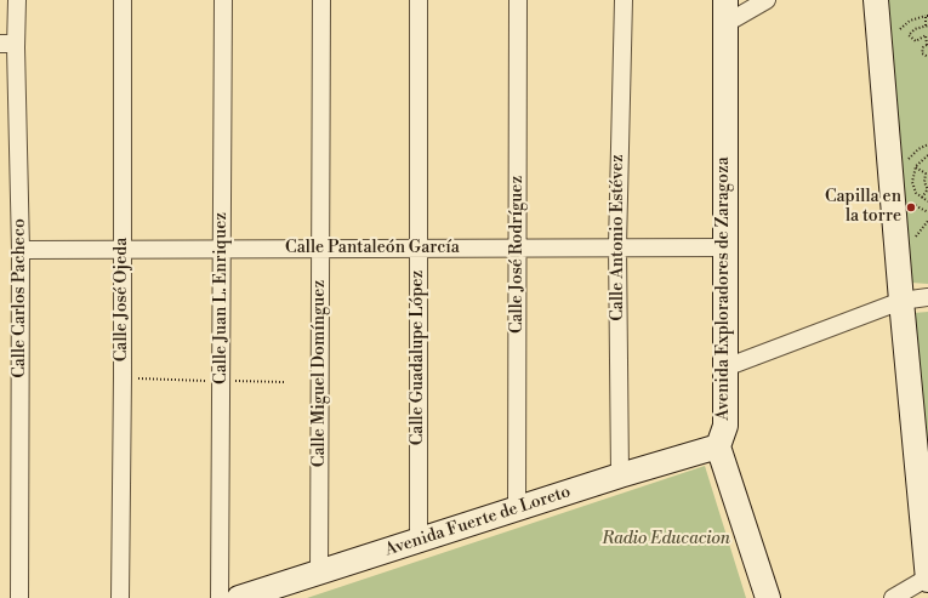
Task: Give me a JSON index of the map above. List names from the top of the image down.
{
  "streets": {
    "street": [
      "Calle Antonio Estévez",
      "Calle Pantaleón García",
      "Calle José Rodríguez",
      "Avenida Exploradores de Zaragoza",
      "Calle Carlos Pacheco",
      "Calle Juan L. Enriquez",
      "Calle José Ojeda",
      "Calle Guadalupe López",
      "Calle Miguel Domínguez",
      "Avenida Fuerte de Loreto"
    ]
  },
  "crossings": [
    ["Calle Antonio Estévez", "Calle Pantaleón García"],
    ["Calle Antonio Estévez", "Avenida Fuerte de Loreto"],
    ["Calle Pantaleón García", "Calle José Rodríguez"],
    ["Calle Pantaleón García", "Avenida Exploradores de Zaragoza"],
    ["Calle Pantaleón García", "Calle Carlos Pacheco"],
    ["Calle Pantaleón García", "Calle Juan L. Enriquez"],
    ["Calle Pantaleón García", "Calle José Ojeda"],
    ["Calle Pantaleón García", "Calle Guadalupe López"],
    ["Calle Pantaleón García", "Calle Miguel Domínguez"],
    ["Calle José Rodríguez", "Avenida Fuerte de Loreto"],
    ["Avenida Exploradores de Zaragoza", "Avenida Fuerte de Loreto"],
    ["Calle Guadalupe López", "Avenida Fuerte de Loreto"],
    ["Calle Miguel Domínguez", "Avenida Fuerte de Loreto"]
  ],
  "parks": ["Radio Educacion"],
  "places": ["Capilla en la torre"]
}
